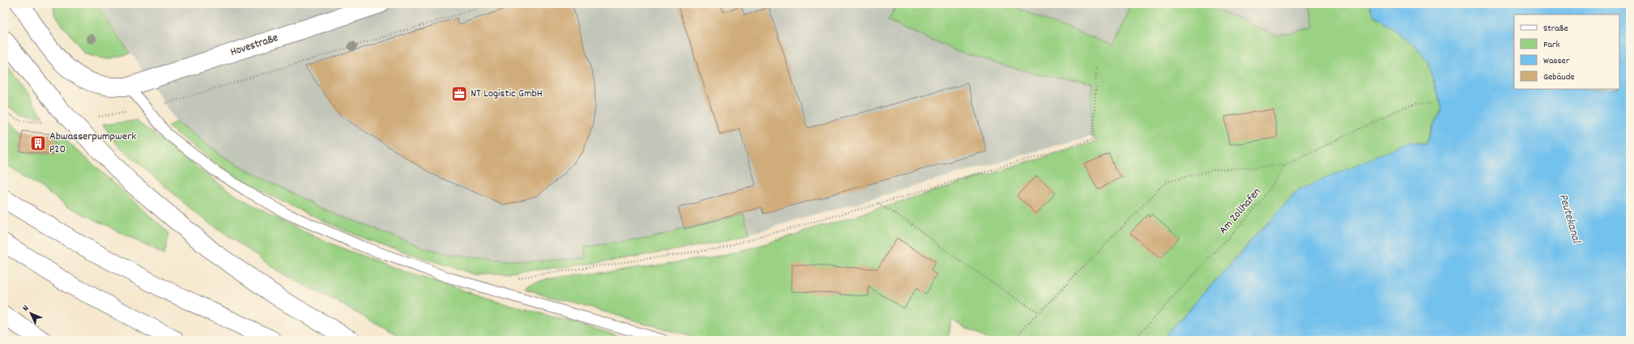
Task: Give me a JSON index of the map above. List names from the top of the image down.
{
  "streets": {
    "main road": ["Hovestraße"],
    "path": ["Am Zollhafen"]
  },
  "water": ["Peutekanal"],
  "places": {
    "office": ["NT Logistic GmbH"],
    "building": ["Abwasserpumpwerk P20"]
  },
  "legend": [
    "Straße",
    "Park",
    "Wasser",
    "Gebäude"
  ],
  "north": "top left"
}
